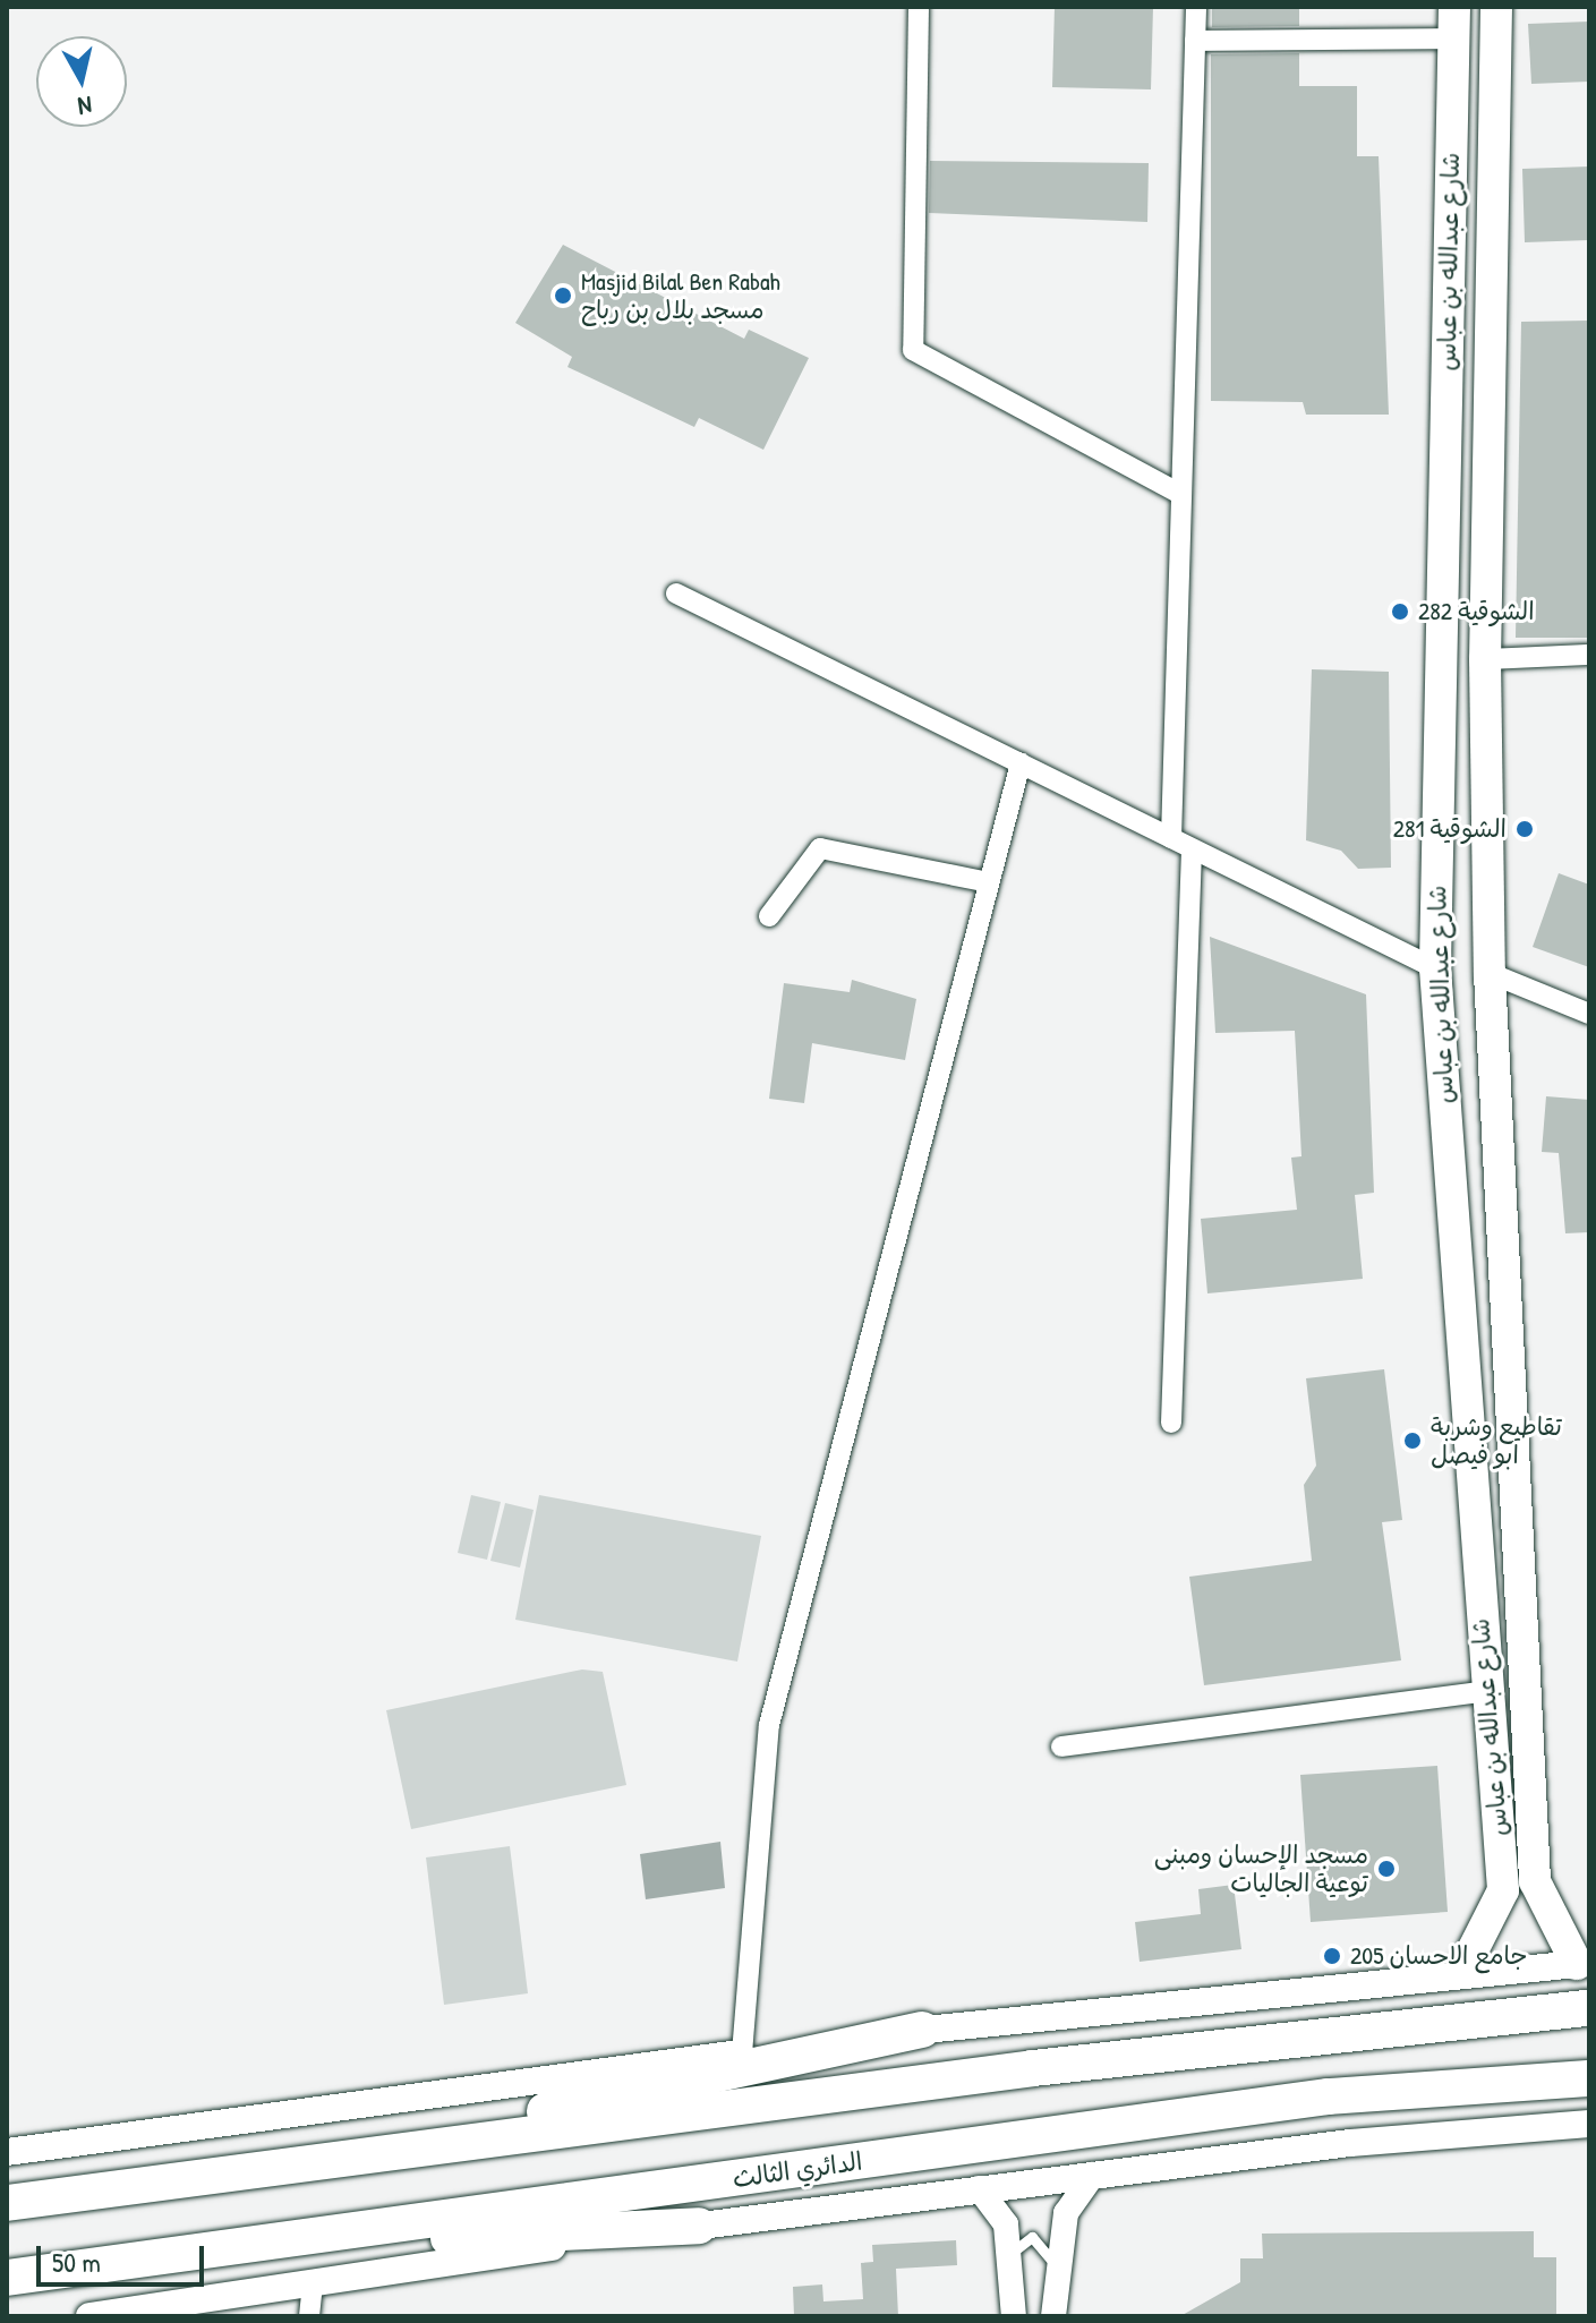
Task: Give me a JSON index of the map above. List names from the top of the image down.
{
  "streets": {
    "highway": ["الدائري الثالث"],
    "main road": ["شارع عبدالله بن عباس"]
  },
  "places": [
    "Masjid Bilal Ben Rabah مسجد بلال بن رباح",
    "الشوقية 282",
    "الشوقية 281",
    "تقاطيع وشربة ابو فيصل",
    "مسجد الإحسان ومبنى توعية الجاليات",
    "جامع الاحسان 205"
  ],
  "scale_bar": "50 m",
  "north": "bottom"
}
